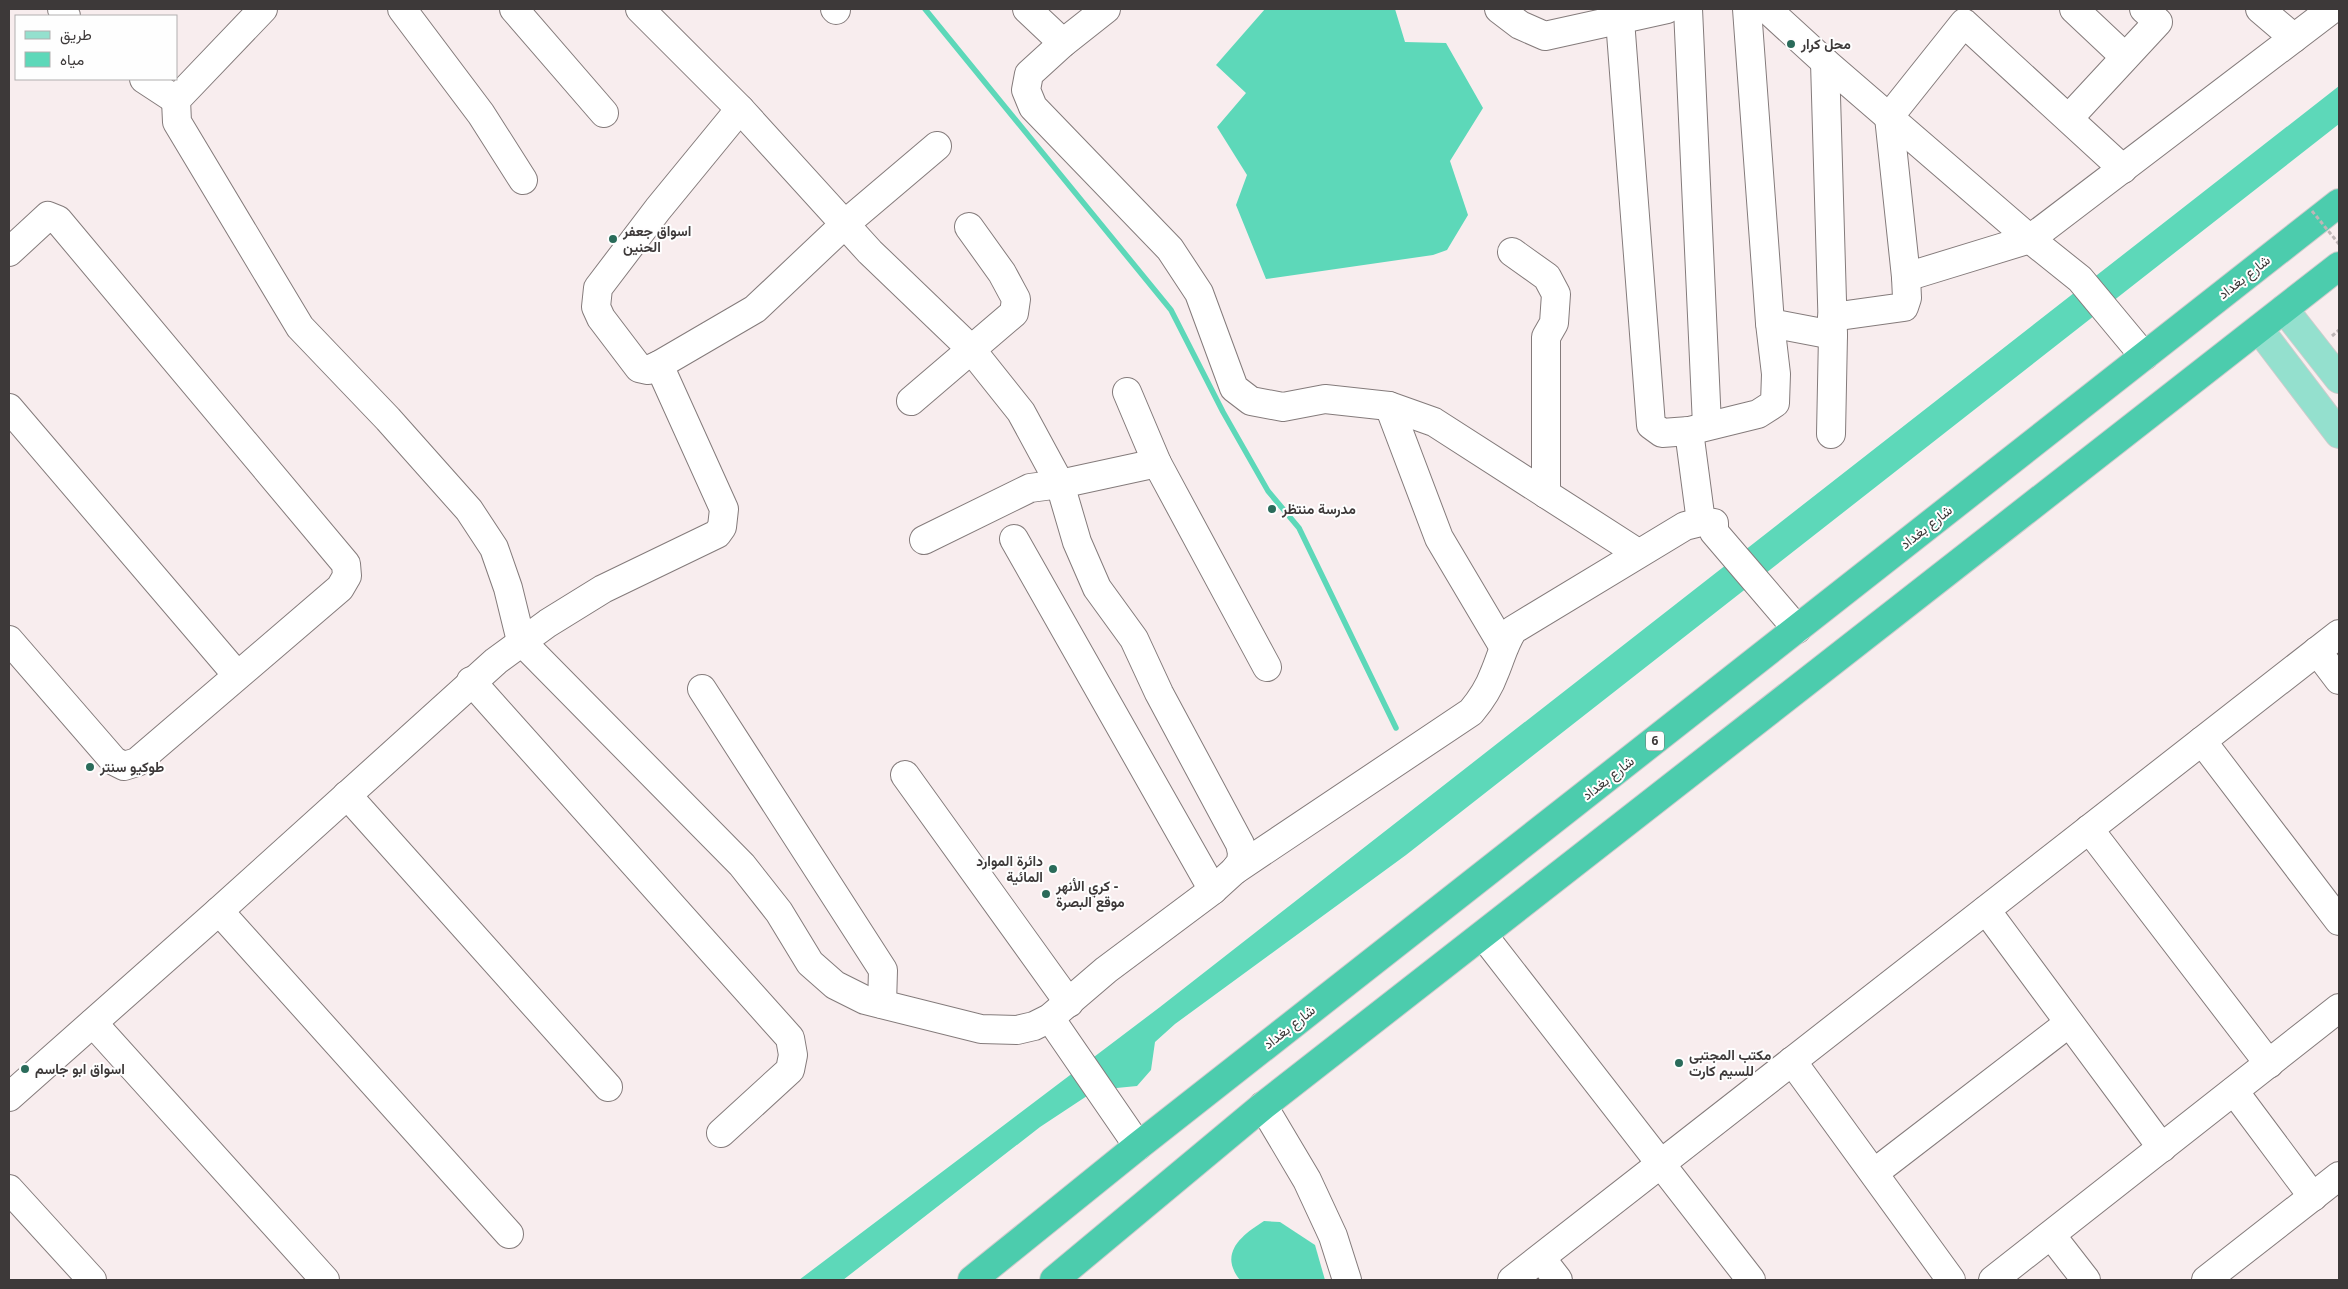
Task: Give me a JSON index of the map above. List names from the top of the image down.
{
  "streets": {
    "highway": ["شارع بغداد", "6"]
  },
  "places": [
    "محل كرار",
    "اسواق جعفر الحنين",
    "مدرسة منتظر",
    "طوكيو سنتر",
    "دائرة الموارد المائية",
    "كري الأنهر - موقع البصرة",
    "مكتب المجتبى للسيم كارت",
    "اسواق ابو جاسم"
  ],
  "legend": ["طريق", "مياه"]
}
